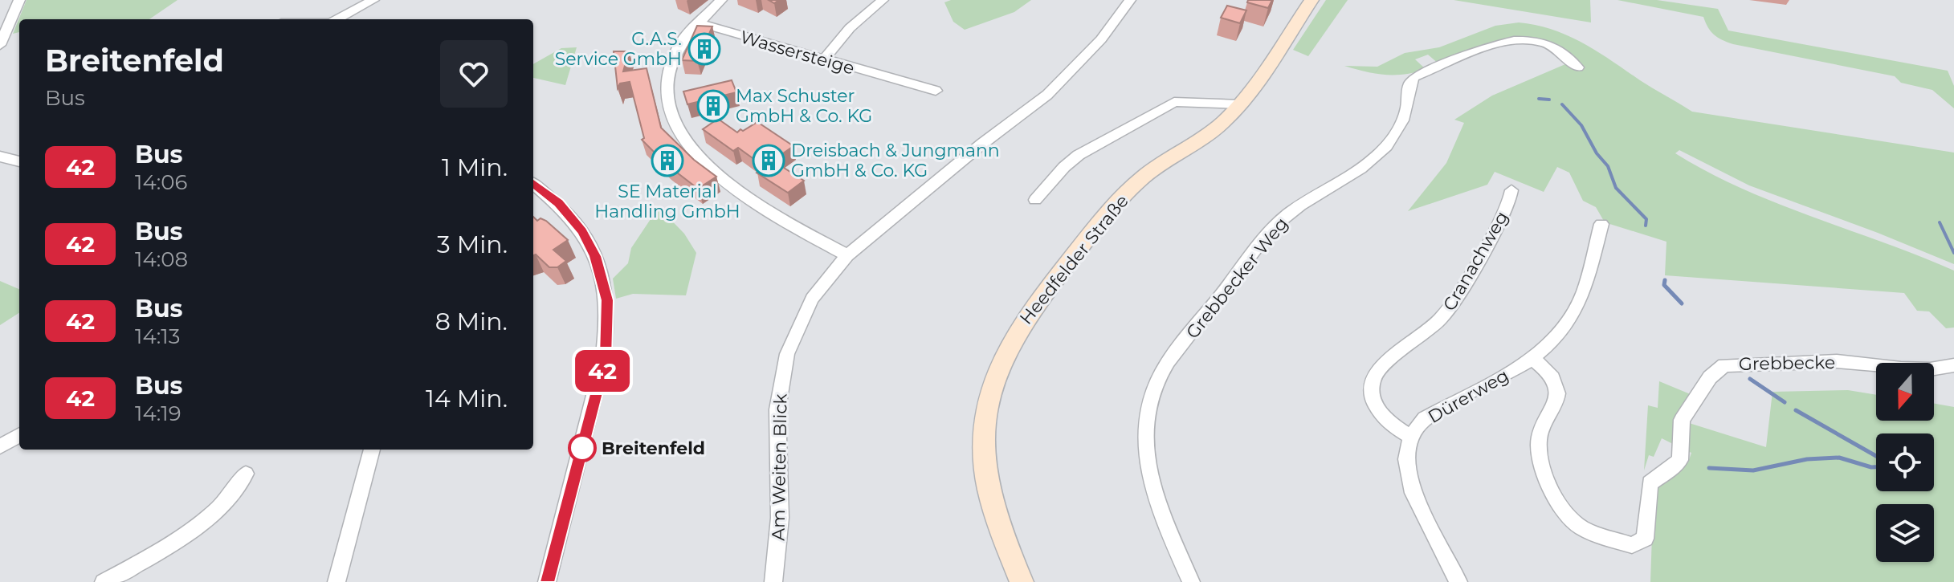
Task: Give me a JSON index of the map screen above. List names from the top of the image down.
{
  "streets": {
    "main road": ["Heedfelder Straße"],
    "street": [
      "Wassersteige",
      "Cranachweg",
      "Grebbecker Weg",
      "Grebbecke",
      "Dürerweg",
      "Am Weiten Blick"
    ]
  },
  "crossings": [
    ["Cranachweg", "Dürerweg"],
    ["Grebbecke", "Dürerweg"]
  ],
  "places": {
    "building": [
      "G.A.S. Service GmbH",
      "Max Schuster GmbH & Co. KG",
      "SE Material Handling GmbH",
      "Dreisbach & Jungmann GmbH & Co. KG"
    ],
    "other": ["Breitenfeld"]
  },
  "lines": ["bus line 42"],
  "north": "bottom",
  "page": {
    "on_map": "42",
    "heading": ["Breitenfeld", "Bus"],
    "list": [
      {
        "mark": "42",
        "name": "Bus",
        "note": "14:06",
        "value": "1 Min."
      },
      {
        "mark": "42",
        "name": "Bus",
        "note": "14:08",
        "value": "3 Min."
      },
      {
        "mark": "42",
        "name": "Bus",
        "note": "14:13",
        "value": "8 Min."
      },
      {
        "mark": "42",
        "name": "Bus",
        "note": "14:19",
        "value": "14 Min."
      }
    ]
  }
}
